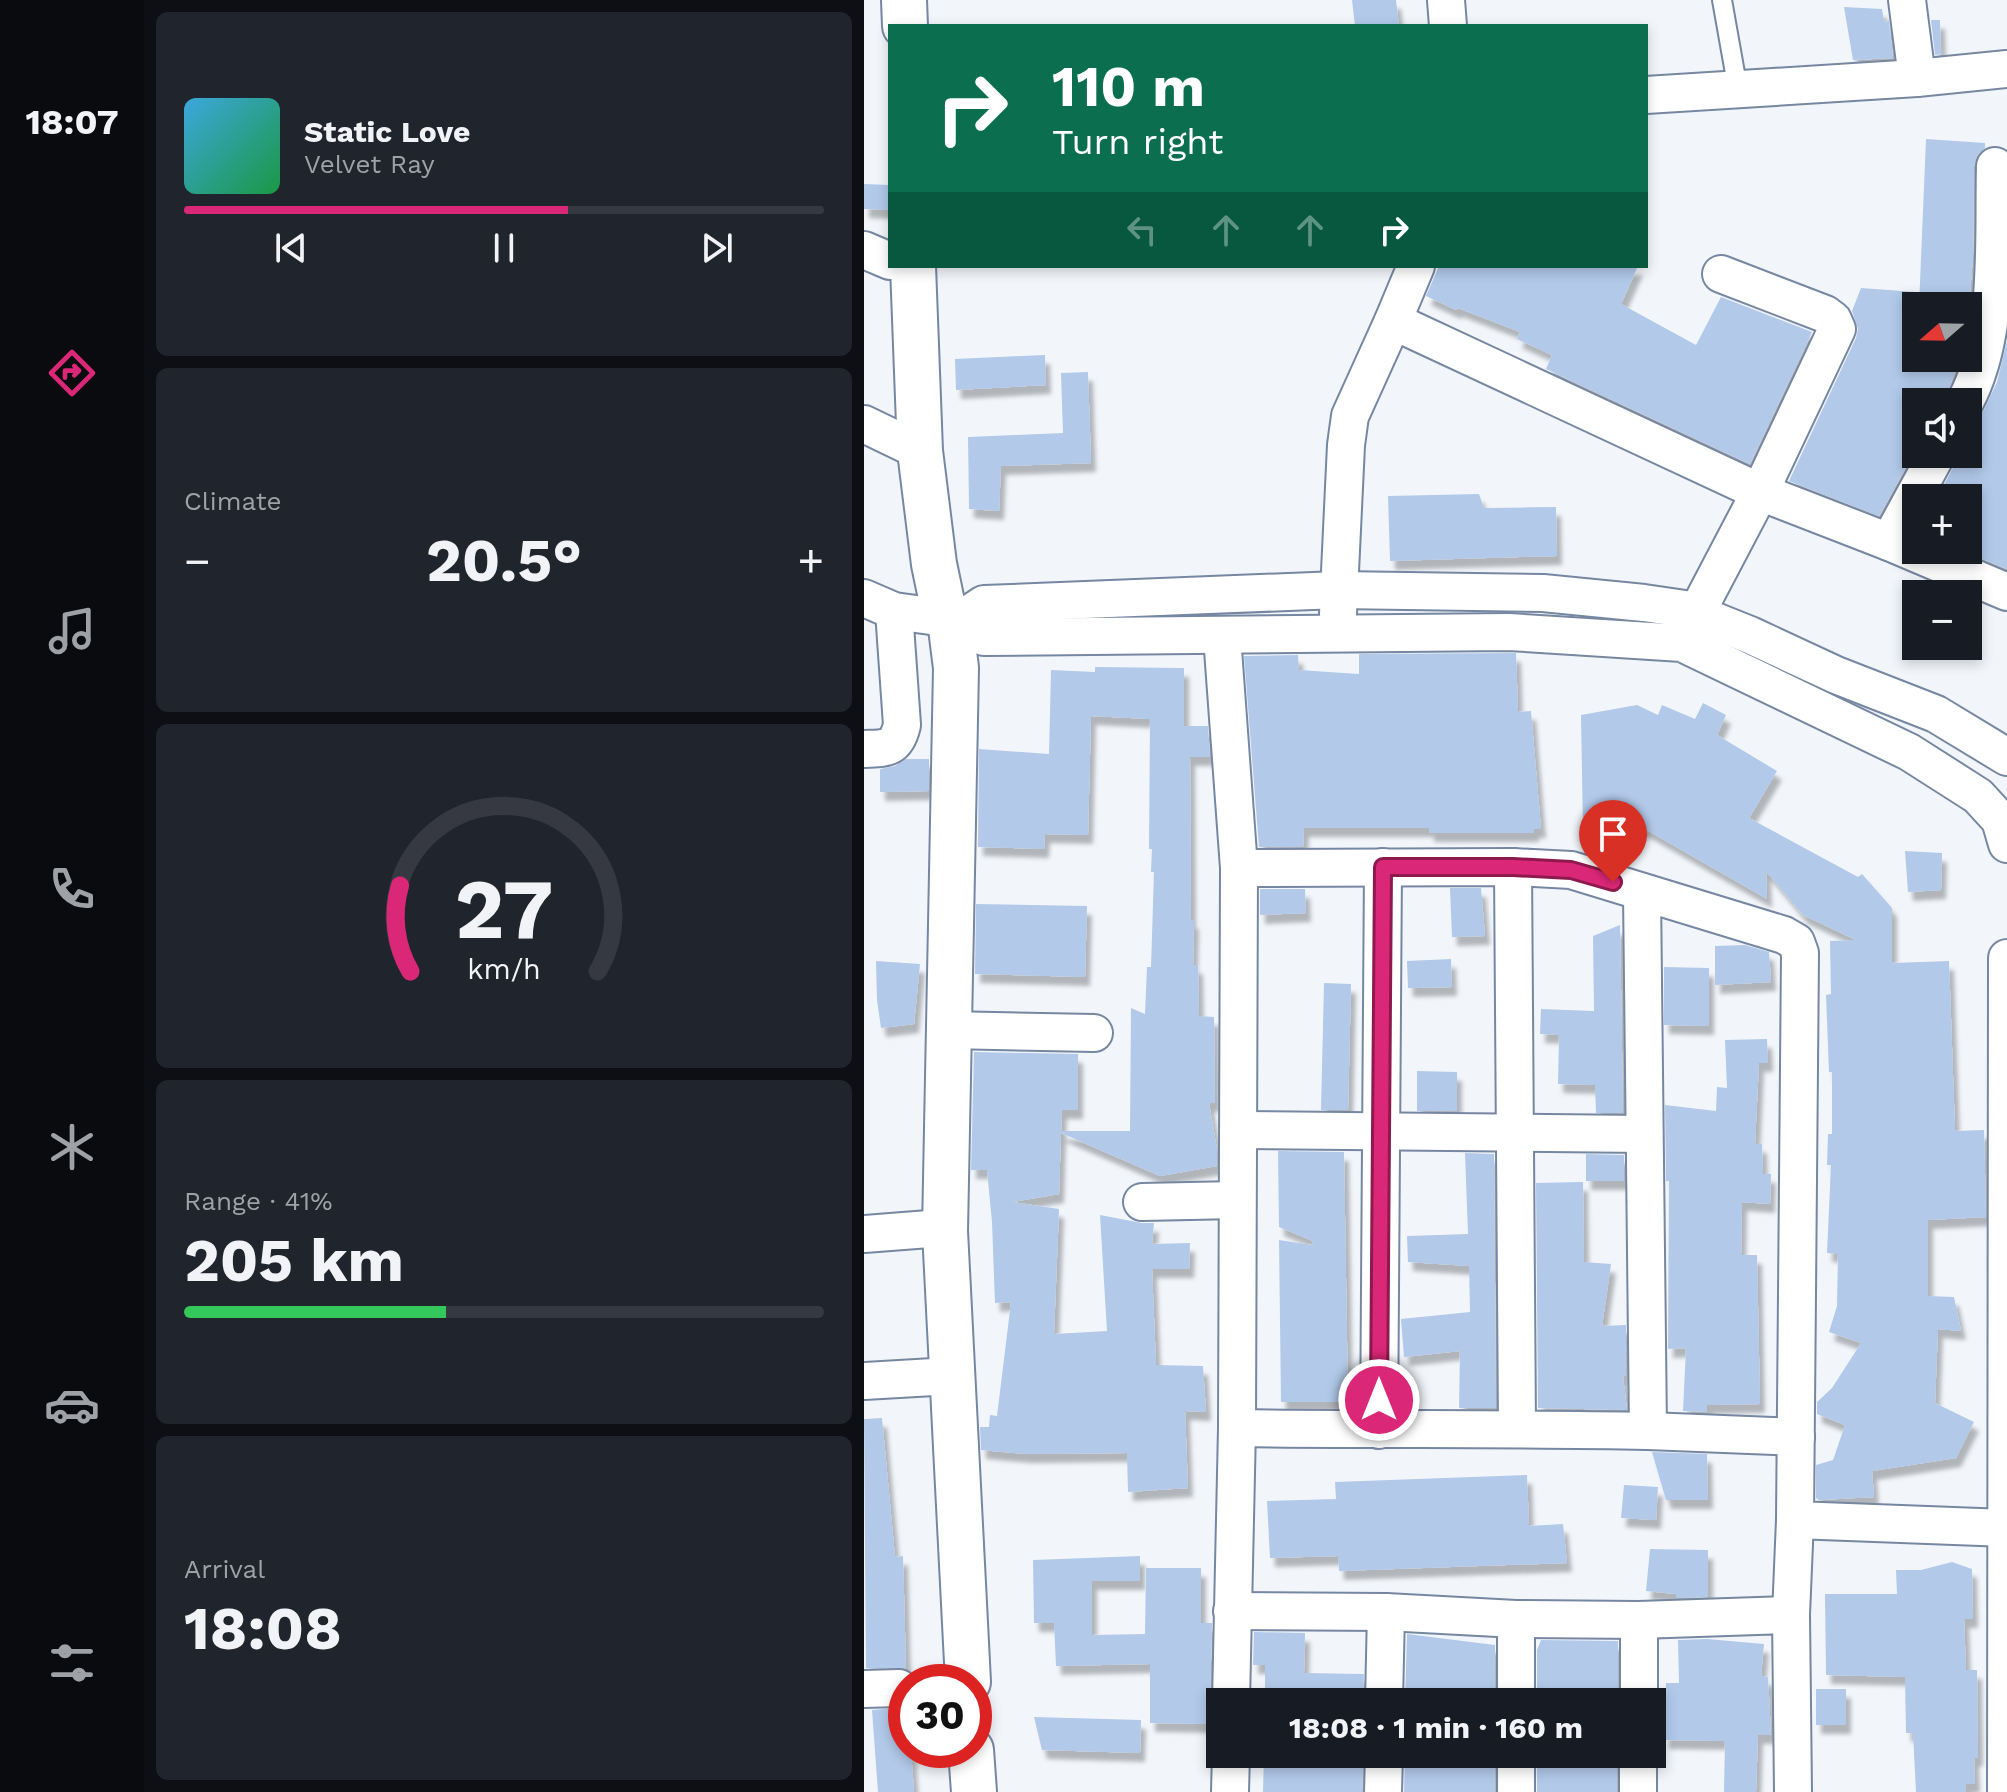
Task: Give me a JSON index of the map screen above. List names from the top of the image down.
{
  "north": "left",
  "page": {
    "tabs": "18:07",
    "turn": ["110 m", "Turn right"],
    "song": ["Static Love", "Velvet Ray"],
    "map_buttons": ["+", "−"],
    "tile": [
      "Climate",
      ["Range · 41%", "205 km"],
      ["Arrival", "18:08"]
    ],
    "heat": ["−", "20.5°", "+"],
    "limit": "30",
    "trip": "18:08 · 1 min · 160 m",
    "gauge": ["27", "km/h"]
  }
}
